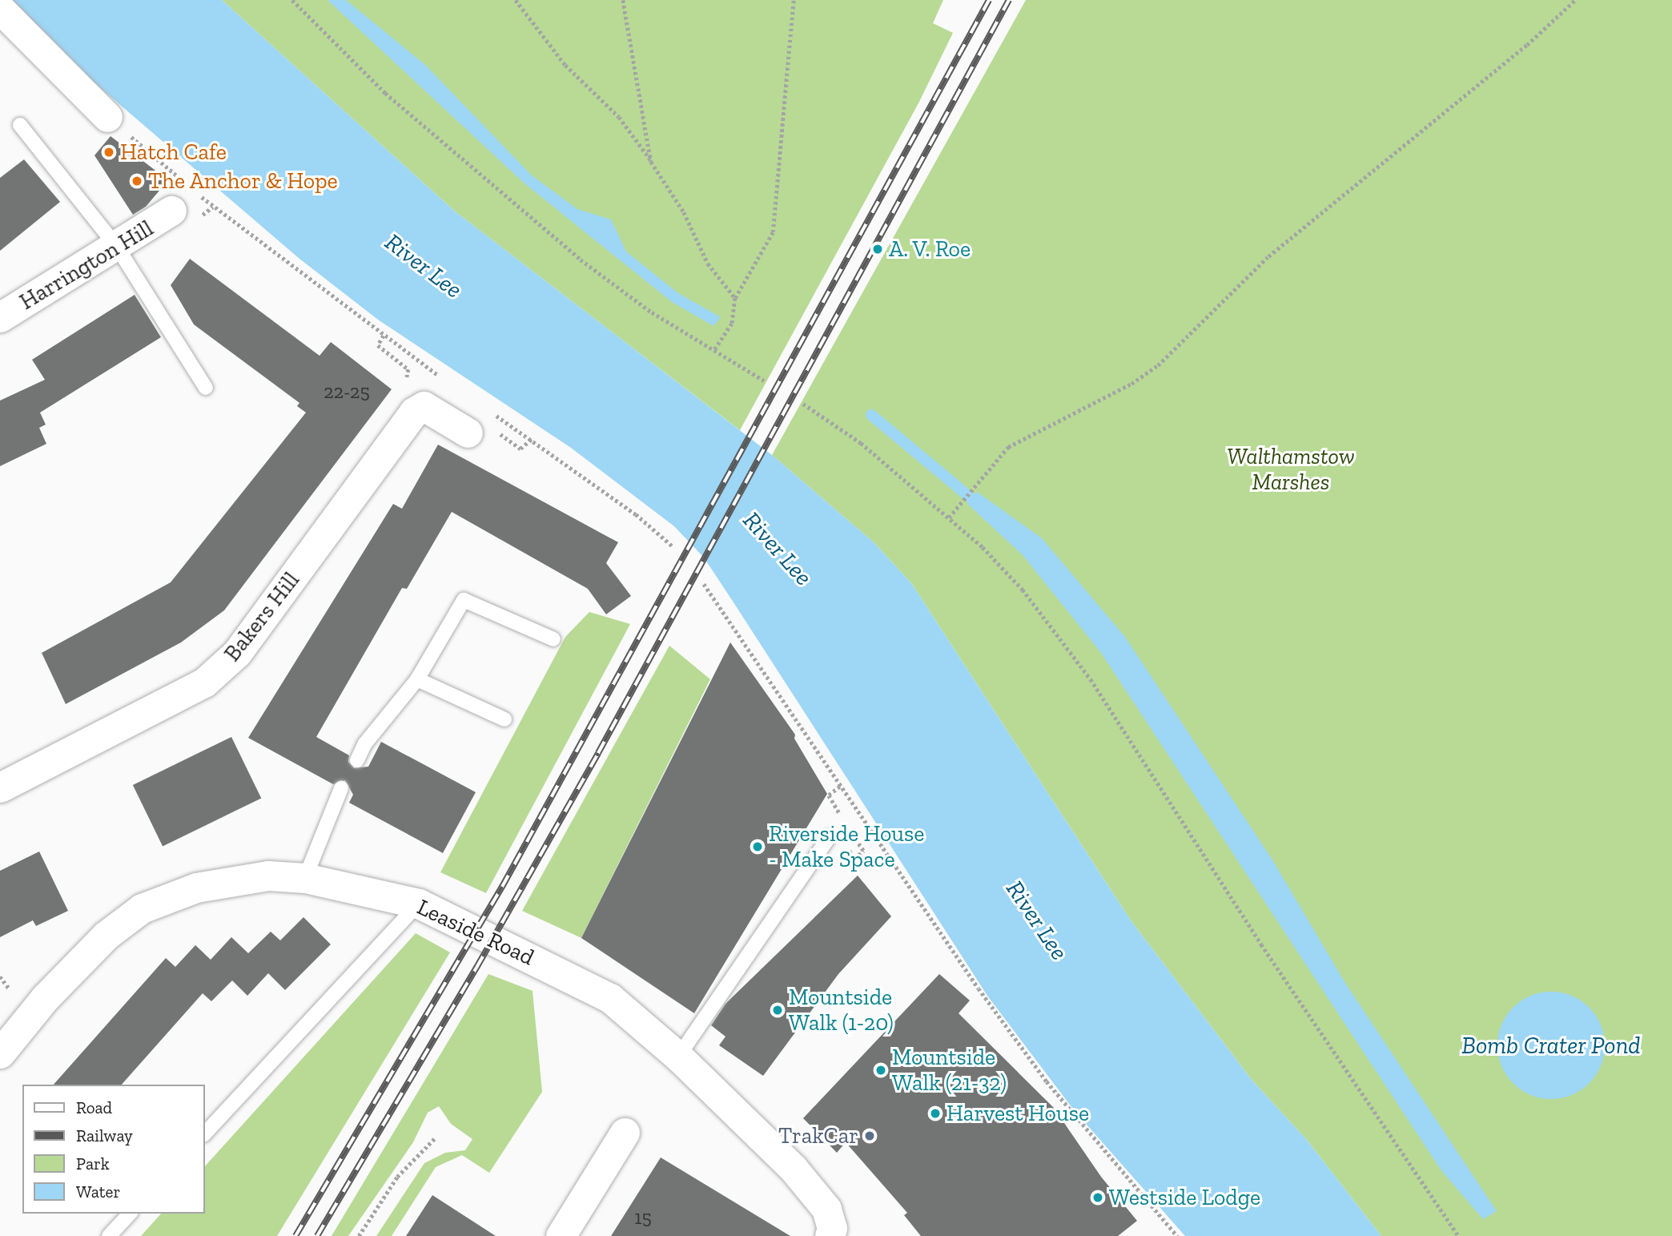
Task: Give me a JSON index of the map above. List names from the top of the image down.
{
  "streets": {
    "street": ["Harrington Hill", "Bakers Hill", "Leaside Road"]
  },
  "water": ["River Lee", "Bomb Crater Pond"],
  "parks": ["Walthamstow Marshes"],
  "places": [
    "Hatch Cafe",
    "The Anchor & Hope",
    "A. V. Roe",
    "Riverside House - Make Space",
    "Mountside Walk (1-20)",
    "Mountside Walk (21-32)",
    "Harvest House",
    "TrakCar",
    "Westside Lodge"
  ],
  "house_numbers": ["22-25", "15"],
  "legend": [
    "Road",
    "Railway",
    "Park",
    "Water"
  ]
}
